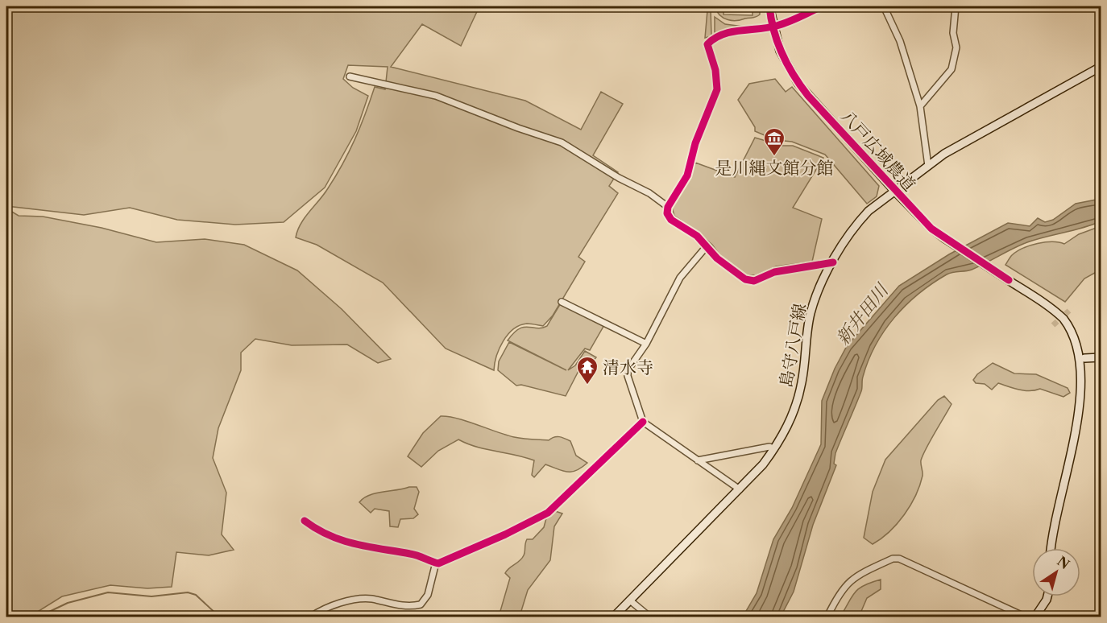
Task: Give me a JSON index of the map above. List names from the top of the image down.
{
  "streets": {
    "main road": ["八戸広域農道", "島守八戸線"]
  },
  "crossings": [
    ["八戸広域農道", "島守八戸線"]
  ],
  "water": ["新井田川"],
  "places": {
    "museum": ["是川縄文館分館"],
    "temple": ["清水寺"]
  },
  "north": "top right"
}
